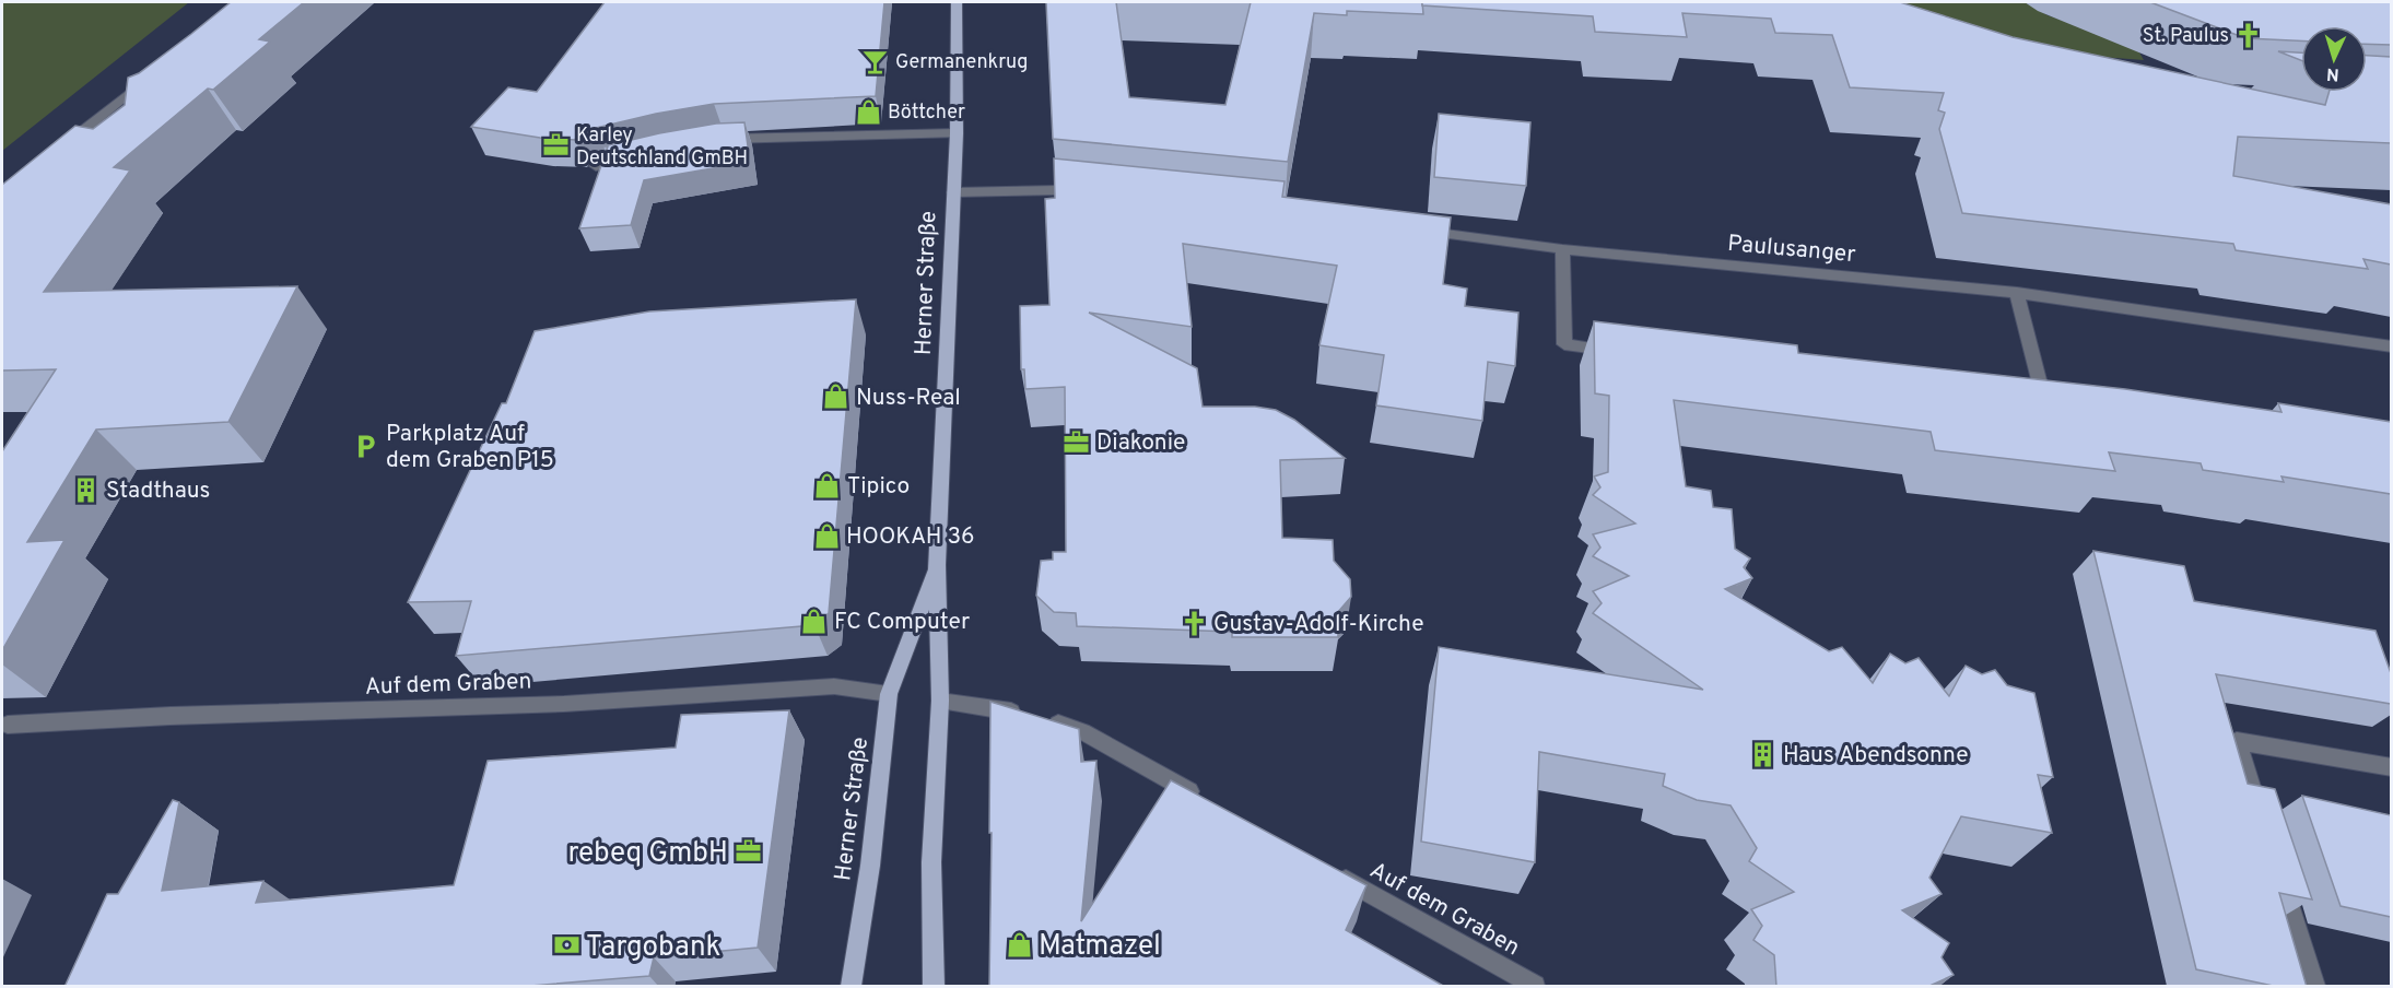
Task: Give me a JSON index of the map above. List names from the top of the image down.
{
  "streets": {
    "main road": ["Herner Straße"],
    "street": ["Paulusanger", "Auf dem Graben"]
  },
  "crossings": [
    ["Herner Straße", "Auf dem Graben"]
  ],
  "places": {
    "church": ["St. Paulus", "Gustav-Adolf-Kirche"],
    "bar": ["Germanenkrug"],
    "shop": [
      "Böttcher",
      "Nuss-Real",
      "Tipico",
      "HOOKAH 36",
      "FC Computer",
      "Matmazel"
    ],
    "office": ["Karley Deutschland GmBH", "Diakonie", "rebeq GmbH"],
    "parking": ["Parkplatz Auf dem Graben P15"],
    "building": ["Stadthaus", "Haus Abendsonne"],
    "bank": ["Targobank"]
  },
  "north": "bottom"
}
